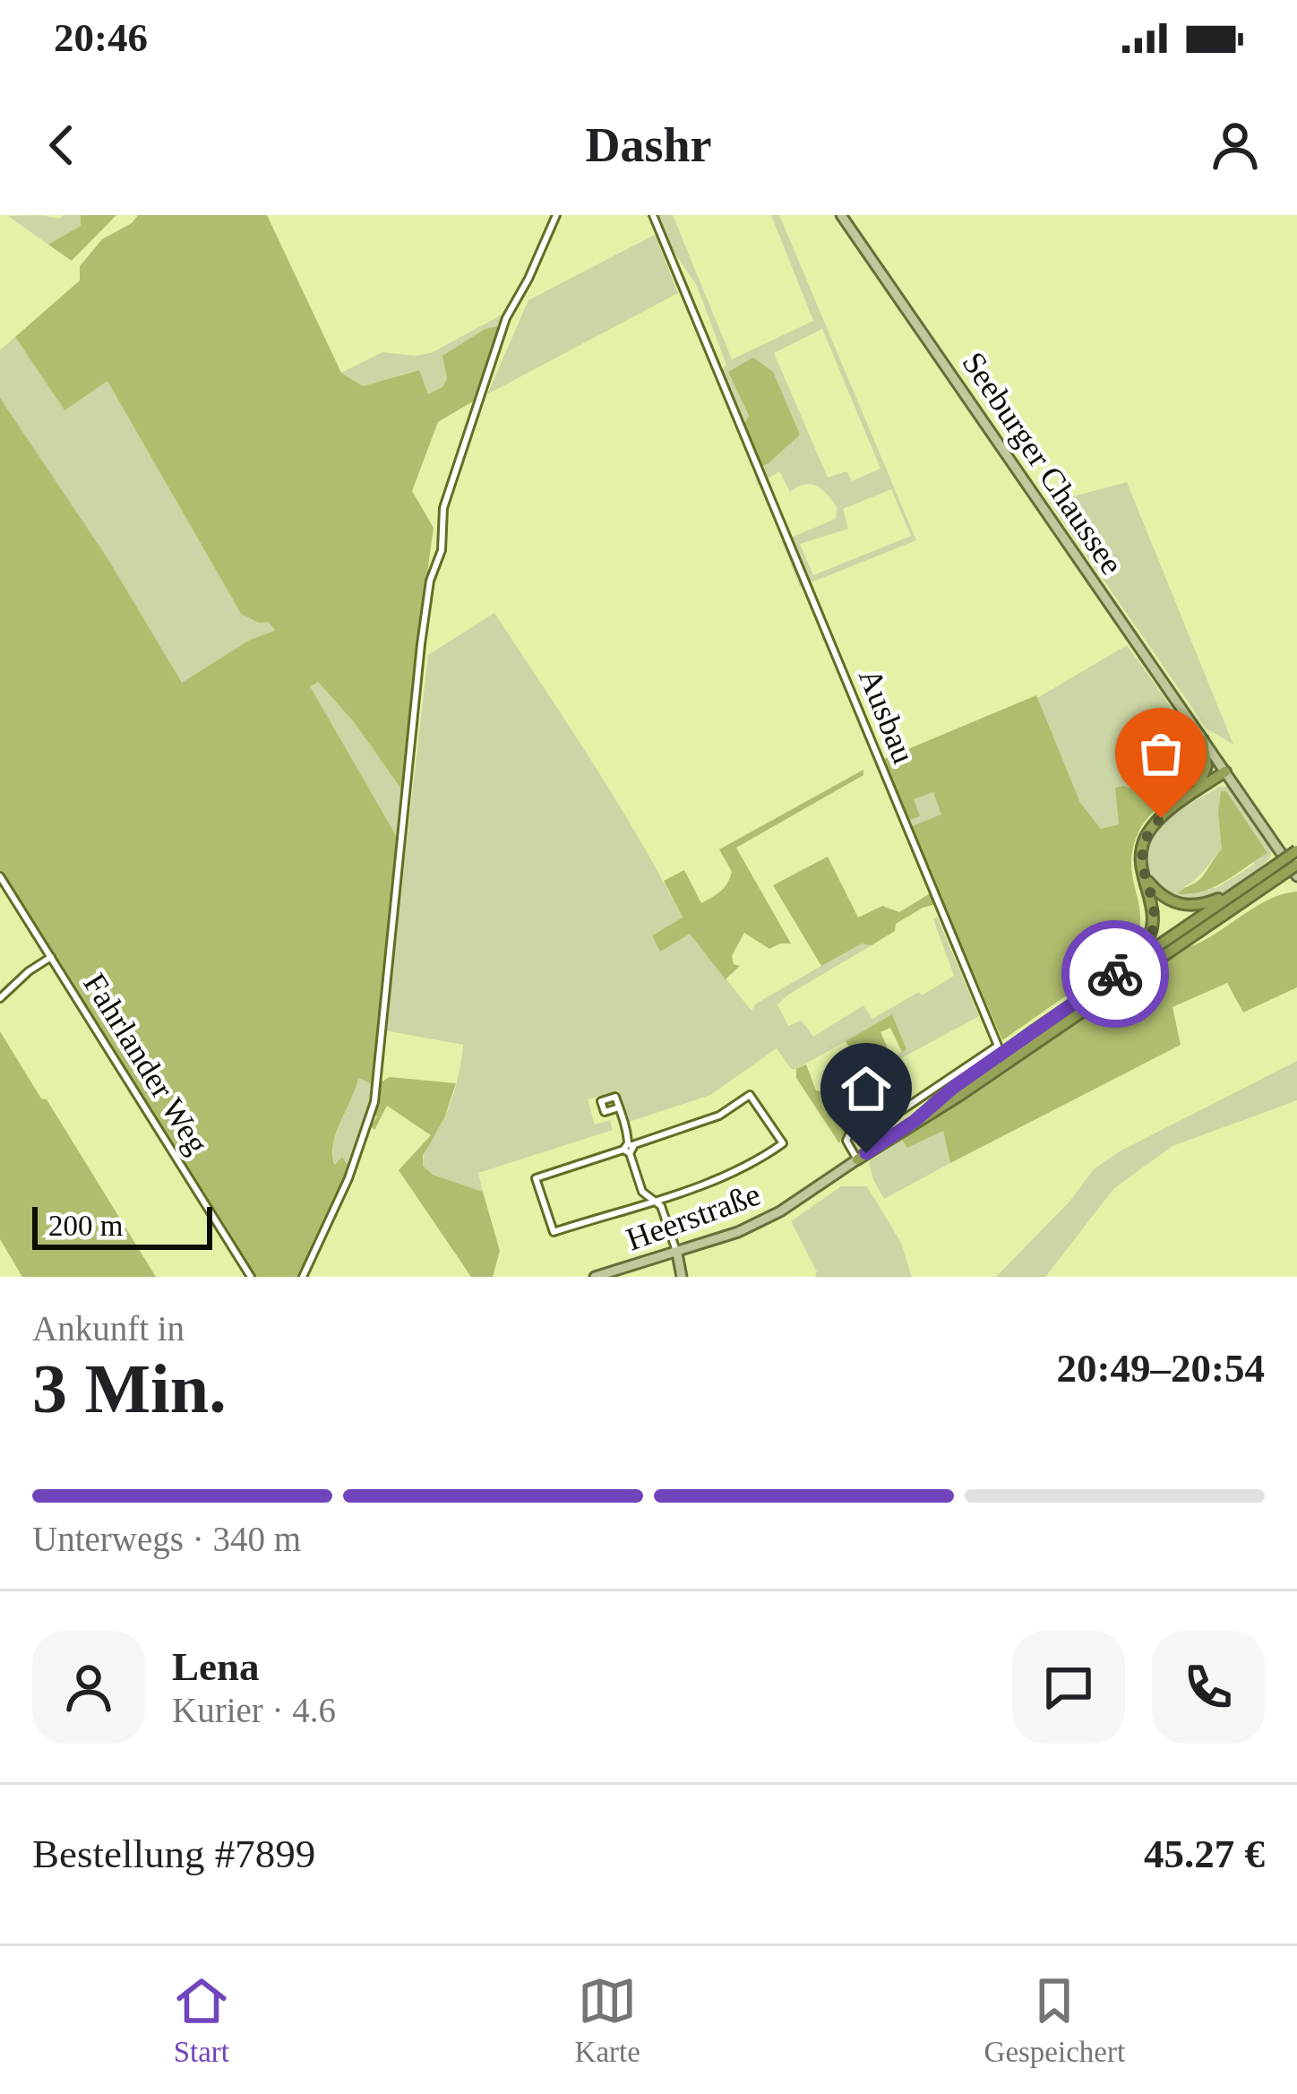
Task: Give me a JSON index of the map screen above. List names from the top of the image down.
{
  "streets": {
    "main road": ["Seeburger Chaussee", "Heerstraße"],
    "street": ["Ausbau", "Fahrlander Weg"]
  },
  "crossings": [
    ["Ausbau", "Heerstraße"]
  ],
  "scale_bar": "200 m",
  "page": {
    "status": "20:46",
    "header": "Dashr",
    "scale": "200 m",
    "heading": ["3 Min.", "Ankunft in", "20:49–20:54"],
    "panel": [
      "Lena",
      "Kurier · 4.6",
      "Bestellung #7899",
      "45.27 €"
    ],
    "bar": "Unterwegs · 340 m",
    "tabs": ["Start", "Karte", "Gespeichert"]
  }
}
